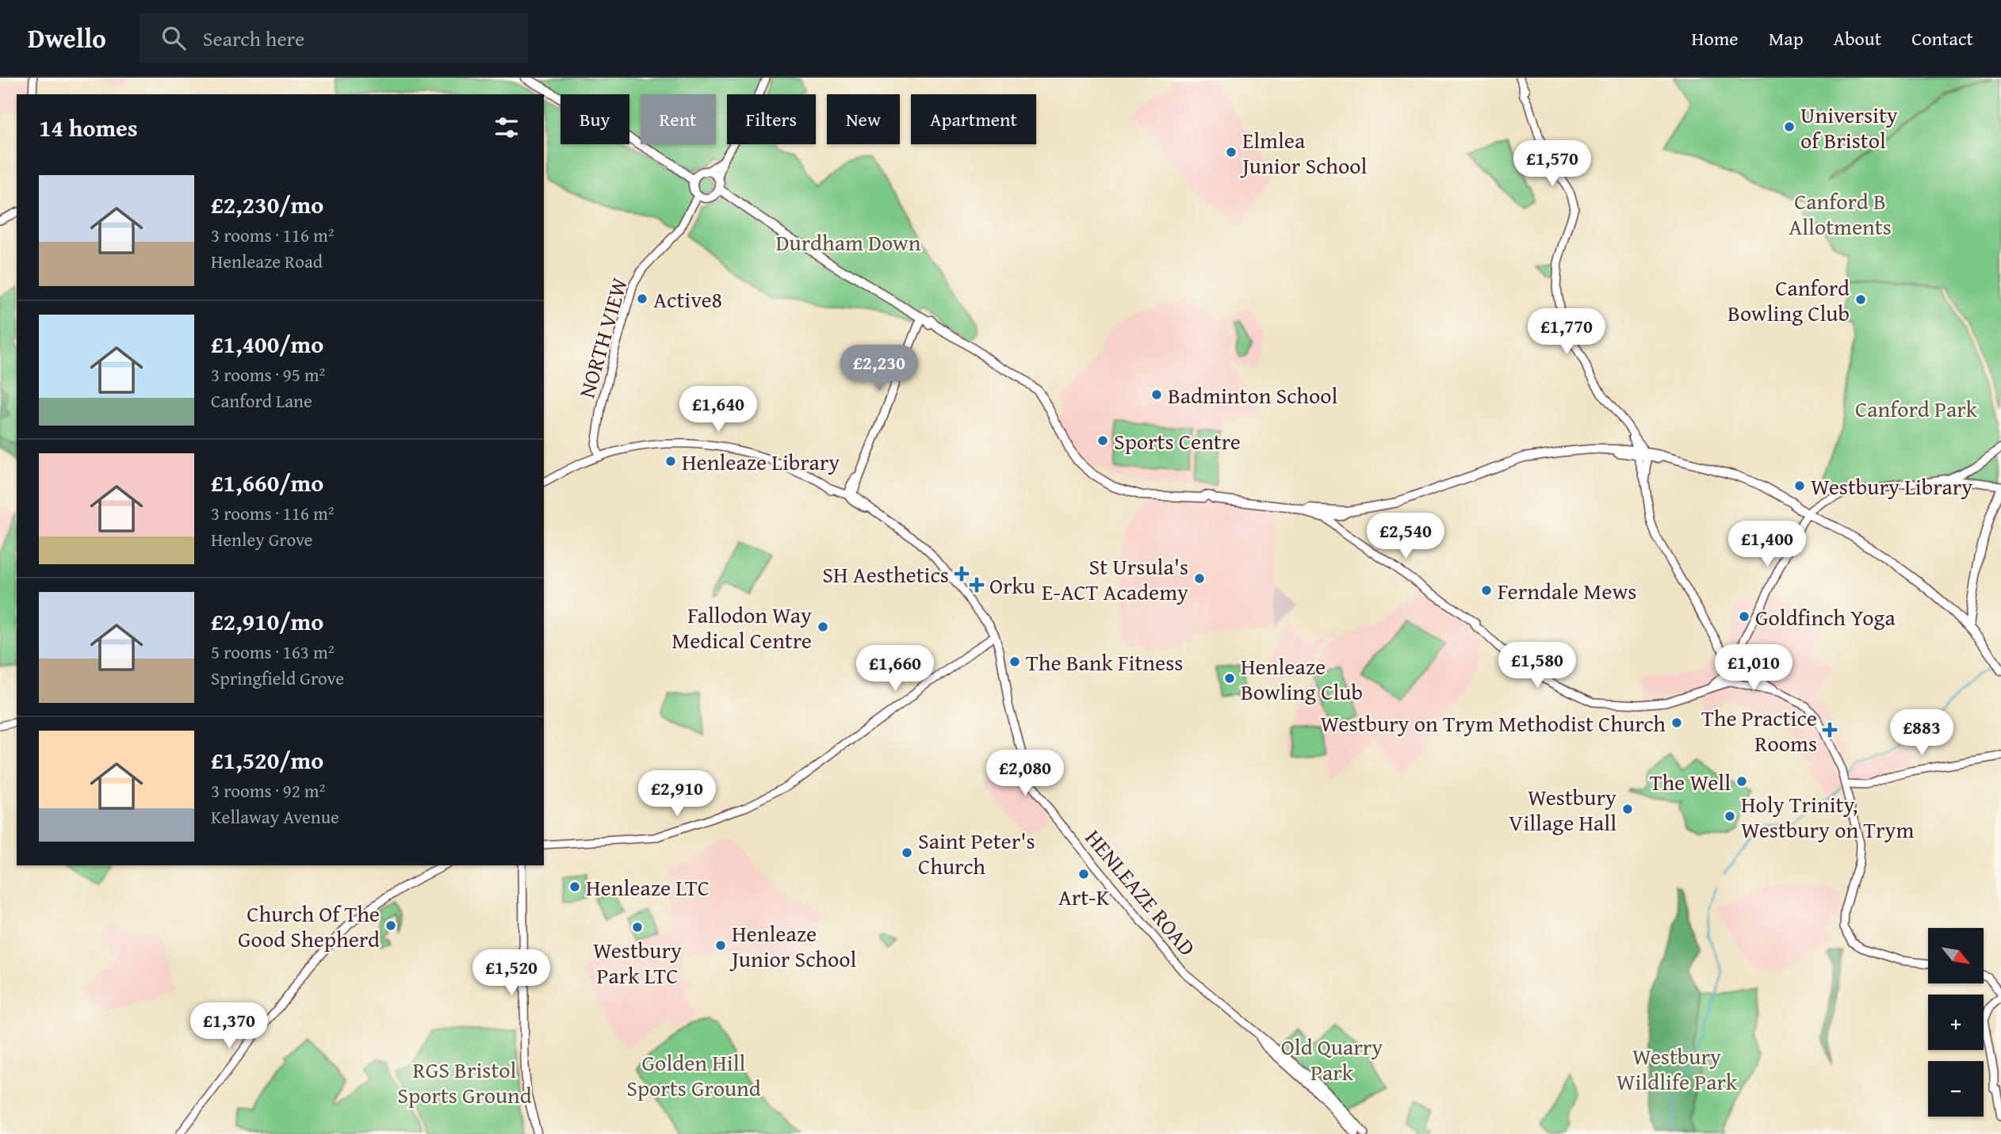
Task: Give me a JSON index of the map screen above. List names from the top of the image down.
{
  "streets": {
    "main road": ["NORTH VIEW", "HENLEAZE ROAD"]
  },
  "crossings": [
    ["NORTH VIEW", "HENLEAZE ROAD"]
  ],
  "parks": [
    "Canford B Allotments",
    "Durdham Down",
    "Canford Park",
    "Old Quarry Park",
    "Westbury Wildlife Park",
    "Golden Hill Sports Ground",
    "RGS Bristol Sports Ground"
  ],
  "places": {
    "other": [
      "University of Bristol",
      "Elmlea Junior School",
      "Active8",
      "Canford Bowling Club",
      "Badminton School",
      "Sports Centre",
      "Henleaze Library",
      "Westbury Library",
      "St Ursula's E-ACT Academy",
      "Ferndale Mews",
      "Goldfinch Yoga",
      "Fallodon Way Medical Centre",
      "The Bank Fitness",
      "Henleaze Bowling Club",
      "Westbury on Trym Methodist Church",
      "The Well",
      "Westbury Village Hall",
      "Holy Trinity, Westbury on Trym",
      "Saint Peter's Church",
      "Art-K",
      "Henleaze LTC",
      "Church Of The Good Shepherd",
      "Westbury Park LTC",
      "Henleaze Junior School"
    ],
    "health": ["SH Aesthetics", "Orku", "The Practice Rooms"]
  },
  "north": "bottom right",
  "page": {
    "header": "Dwello",
    "search": "Search here",
    "nav": [
      "Home",
      "Map",
      "About",
      "Contact"
    ],
    "chip": [
      "Buy",
      "Rent",
      "Filters",
      "New",
      "Apartment"
    ],
    "heading": "14 homes",
    "price": [
      "£1,570",
      "£1,770",
      "£2,230",
      "£1,640",
      "£2,540",
      "£1,400",
      "£1,580",
      "£1,010",
      "£1,660",
      "£883",
      "£2,080",
      "£2,910",
      "£1,520",
      "£1,370"
    ],
    "list": [
      {
        "name": "£2,230/mo",
        "note": "3 rooms · 116 m² · Henleaze Road"
      },
      {
        "name": "£1,400/mo",
        "note": "3 rooms · 95 m² · Canford Lane"
      },
      {
        "name": "£1,660/mo",
        "note": "3 rooms · 116 m² · Henley Grove"
      },
      {
        "name": "£2,910/mo",
        "note": "5 rooms · 163 m² · Springfield Grove"
      },
      {
        "name": "£1,520/mo",
        "note": "3 rooms · 92 m² · Kellaway Avenue"
      }
    ],
    "map_buttons": ["+", "−"]
  }
}
